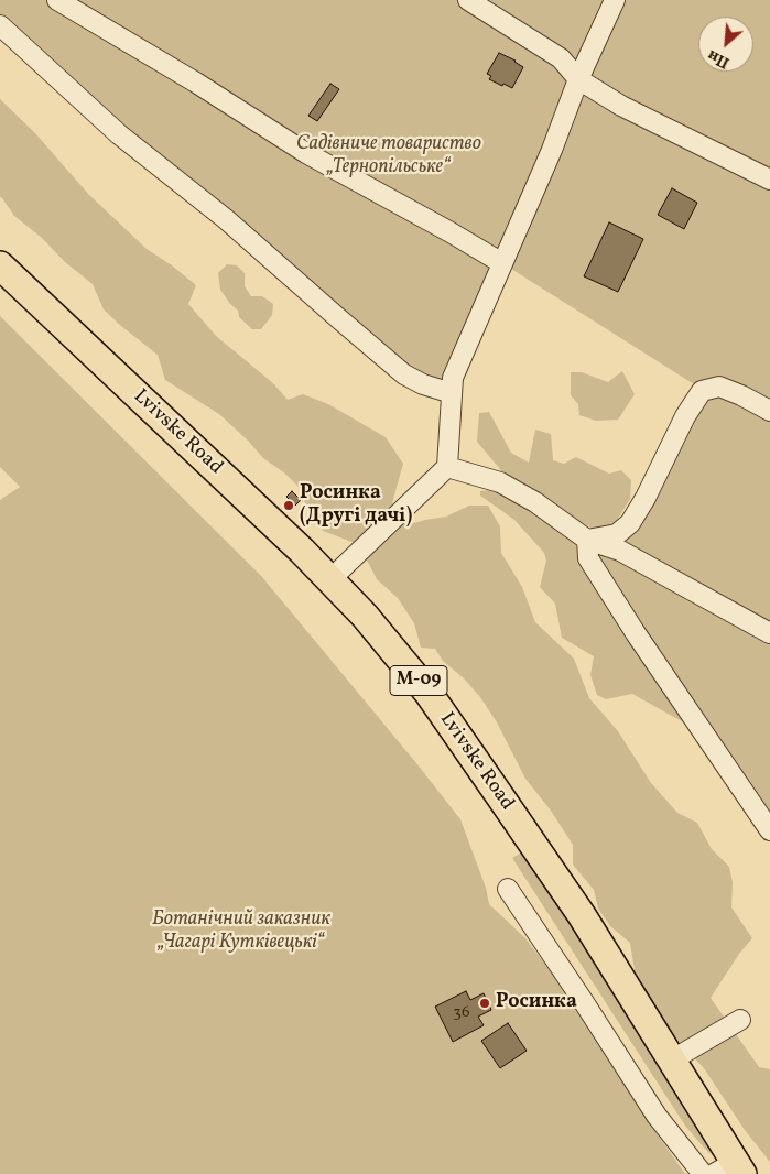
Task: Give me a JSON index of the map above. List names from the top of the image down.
{
  "streets": {
    "highway": ["Lvivske Road", "М-09"]
  },
  "parks": ["Садівниче товариство „Тернопільське“", "Ботанічний заказник „Чагарі Кутківецькі“"],
  "places": ["Росинка (Другі дачі)", "Росинка"],
  "house_numbers": ["36"],
  "north": "bottom left"
}
